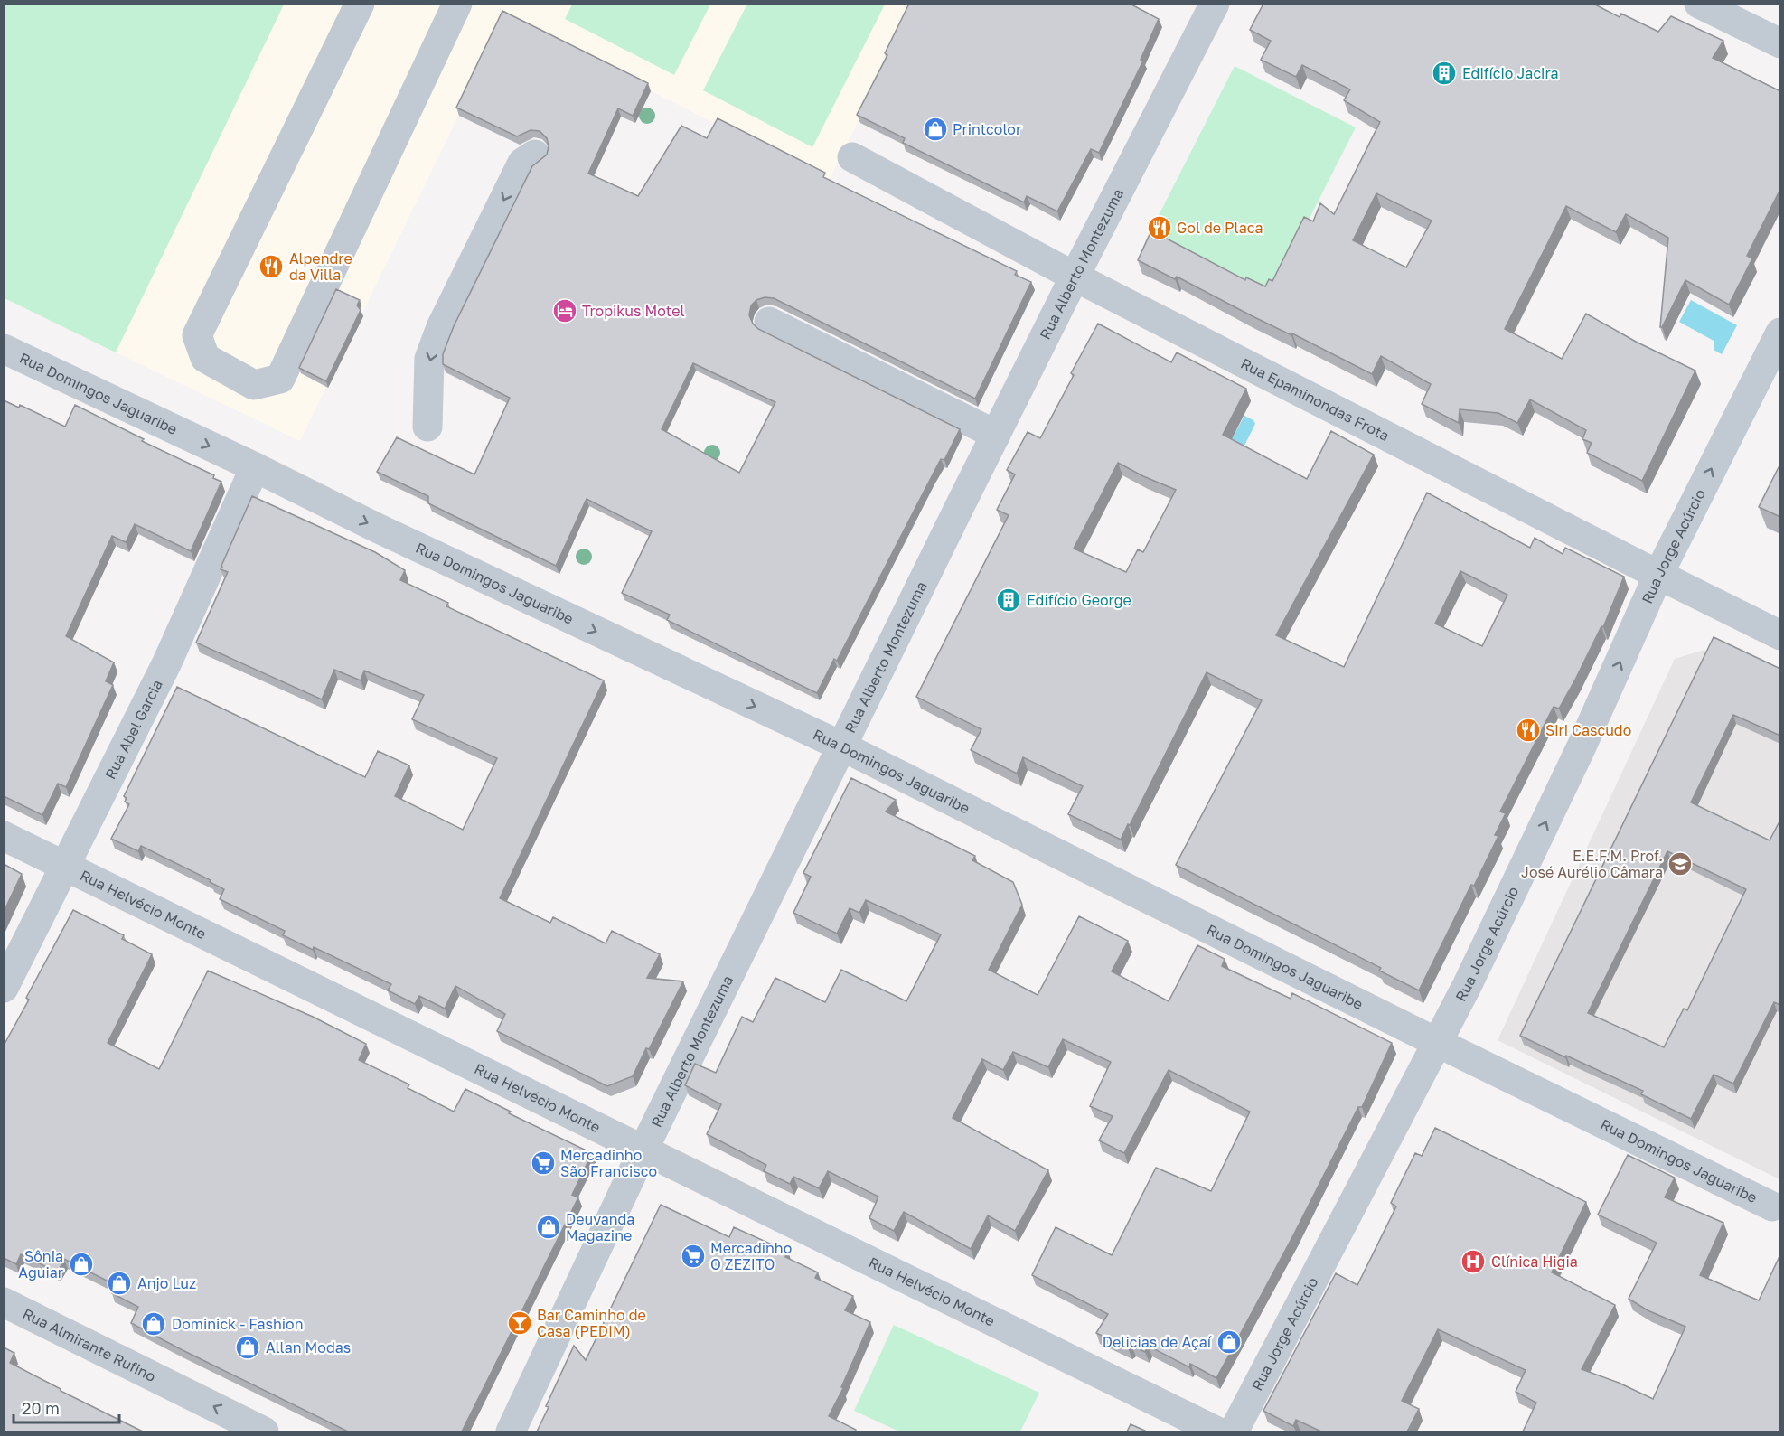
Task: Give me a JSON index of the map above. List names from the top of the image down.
{
  "streets": {
    "street": [
      "Rua Alberto Montezuma",
      "Rua Domingos Jaguaribe",
      "Rua Epaminondas Frota",
      "Rua Jorge Acúrcio",
      "Rua Abel Garcia",
      "Rua Helvécio Monte",
      "Rua Almirante Rufino"
    ]
  },
  "crossings": [
    ["Rua Alberto Montezuma", "Rua Domingos Jaguaribe"],
    ["Rua Alberto Montezuma", "Rua Epaminondas Frota"],
    ["Rua Alberto Montezuma", "Rua Helvécio Monte"],
    ["Rua Domingos Jaguaribe", "Rua Jorge Acúrcio"],
    ["Rua Domingos Jaguaribe", "Rua Abel Garcia"],
    ["Rua Epaminondas Frota", "Rua Jorge Acúrcio"],
    ["Rua Abel Garcia", "Rua Helvécio Monte"]
  ],
  "one_way": ["Rua Domingos Jaguaribe", "Rua Jorge Acúrcio", "Rua Almirante Rufino"],
  "places": {
    "building": ["Edifício Jacira", "Edifício George"],
    "shop": [
      "Printcolor",
      "Deuvanda Magazine",
      "Sônia Aguiar",
      "Anjo Luz",
      "Dominick - Fashion",
      "Delicias de Açaí",
      "Allan Modas"
    ],
    "restaurant": ["Gol de Placa", "Alpendre da Villa", "Siri Cascudo"],
    "hotel": ["Tropikus Motel"],
    "school or university": ["E.E.F.M. Prof. José Aurélio Câmara"],
    "supermarket": ["Mercadinho São Francisco", "Mercadinho O ZEZITO"],
    "hospital": ["Clínica Higia"],
    "bar": ["Bar Caminho de Casa (PEDIM)"]
  },
  "scale_bar": "20 m"
}
